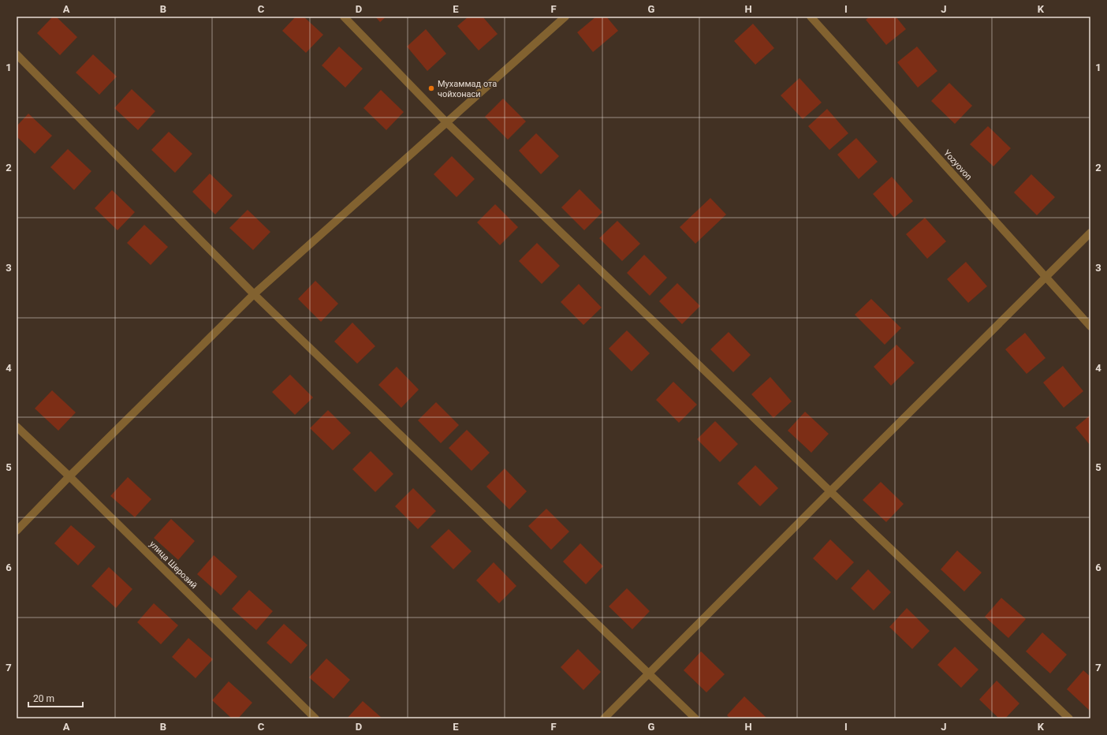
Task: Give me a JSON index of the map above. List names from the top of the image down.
{
  "streets": {
    "street": ["Yozyovon", "улица Шерозий"]
  },
  "places": ["Мухаммад ота чойхонаси"],
  "scale_bar": "20 m",
  "grid": {
    "columns": [
      "A",
      "B",
      "C",
      "D",
      "E",
      "F",
      "G",
      "H",
      "I",
      "J",
      "K"
    ],
    "rows": [
      "1",
      "2",
      "3",
      "4",
      "5",
      "6",
      "7"
    ]
  }
}
